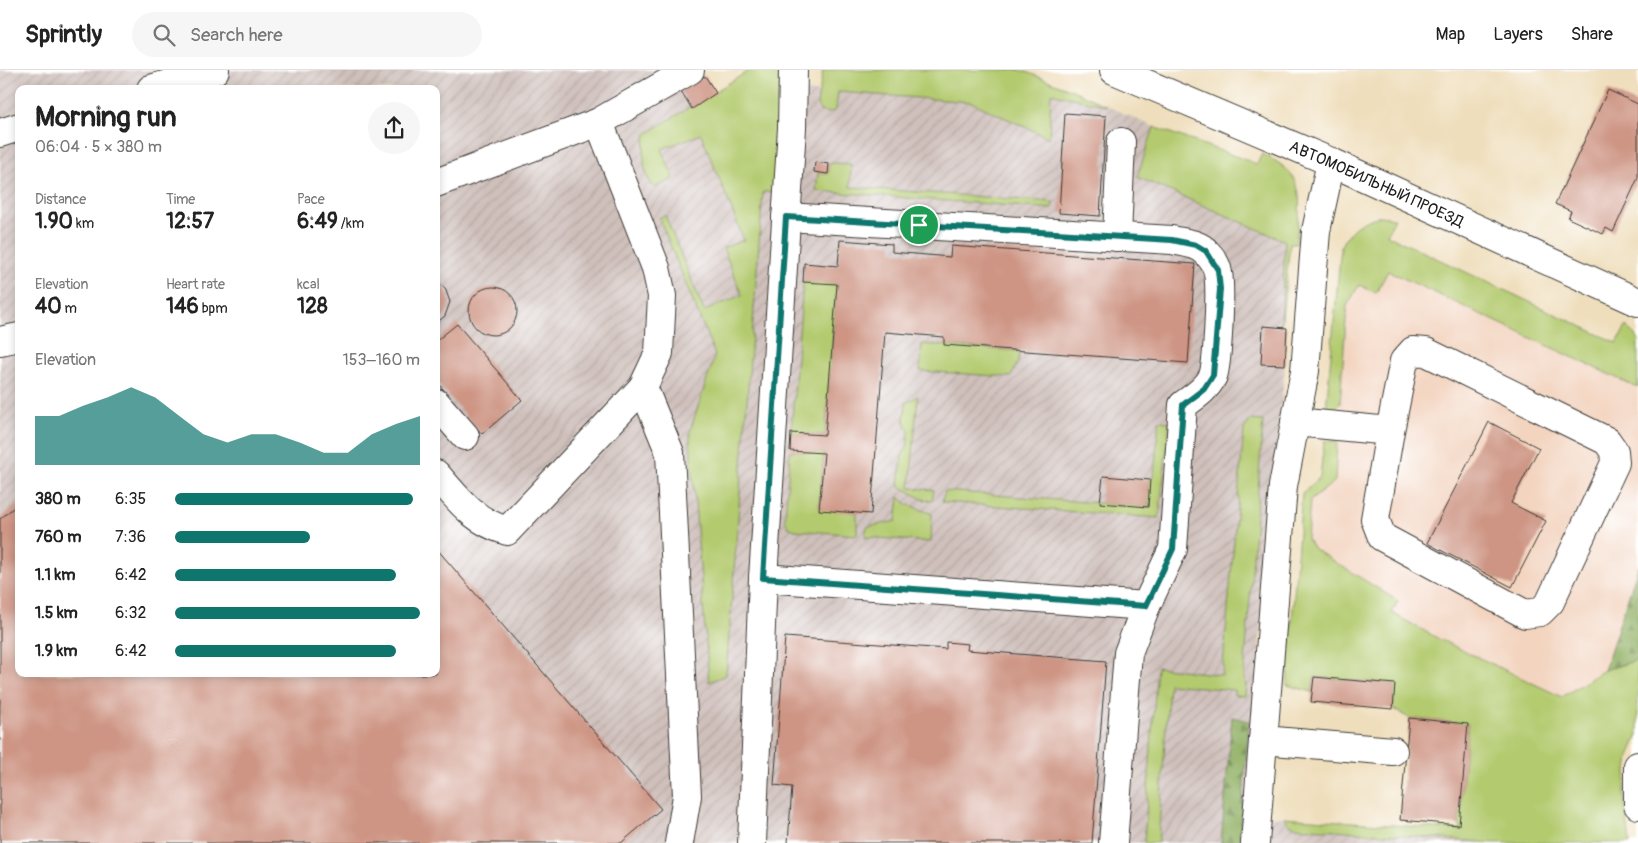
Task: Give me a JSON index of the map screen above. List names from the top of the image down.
{
  "streets": {
    "lane": ["АВТОМОБИЛЬНЫЙ ПРОЕЗД"]
  },
  "page": {
    "header": "Sprintly",
    "search": "Search here",
    "nav": ["Map", "Layers", "Share"],
    "heading": ["Morning run", "06:04 · 5 × 380 m"],
    "stats": [
      ["Distance", "1.90 km"],
      ["Time", "12:57"],
      ["Pace", "6:49 /km"],
      ["Elevation", "40 m"],
      ["Heart rate", "146 bpm"],
      ["kcal", "128"]
    ],
    "chart": ["Elevation", "153–160 m"],
    "list": [
      {
        "name": "380 m",
        "note": "6:35"
      },
      {
        "name": "760 m",
        "note": "7:36"
      },
      {
        "name": "1.1 km",
        "note": "6:42"
      },
      {
        "name": "1.5 km",
        "note": "6:32"
      },
      {
        "name": "1.9 km",
        "note": "6:42"
      }
    ]
  }
}
